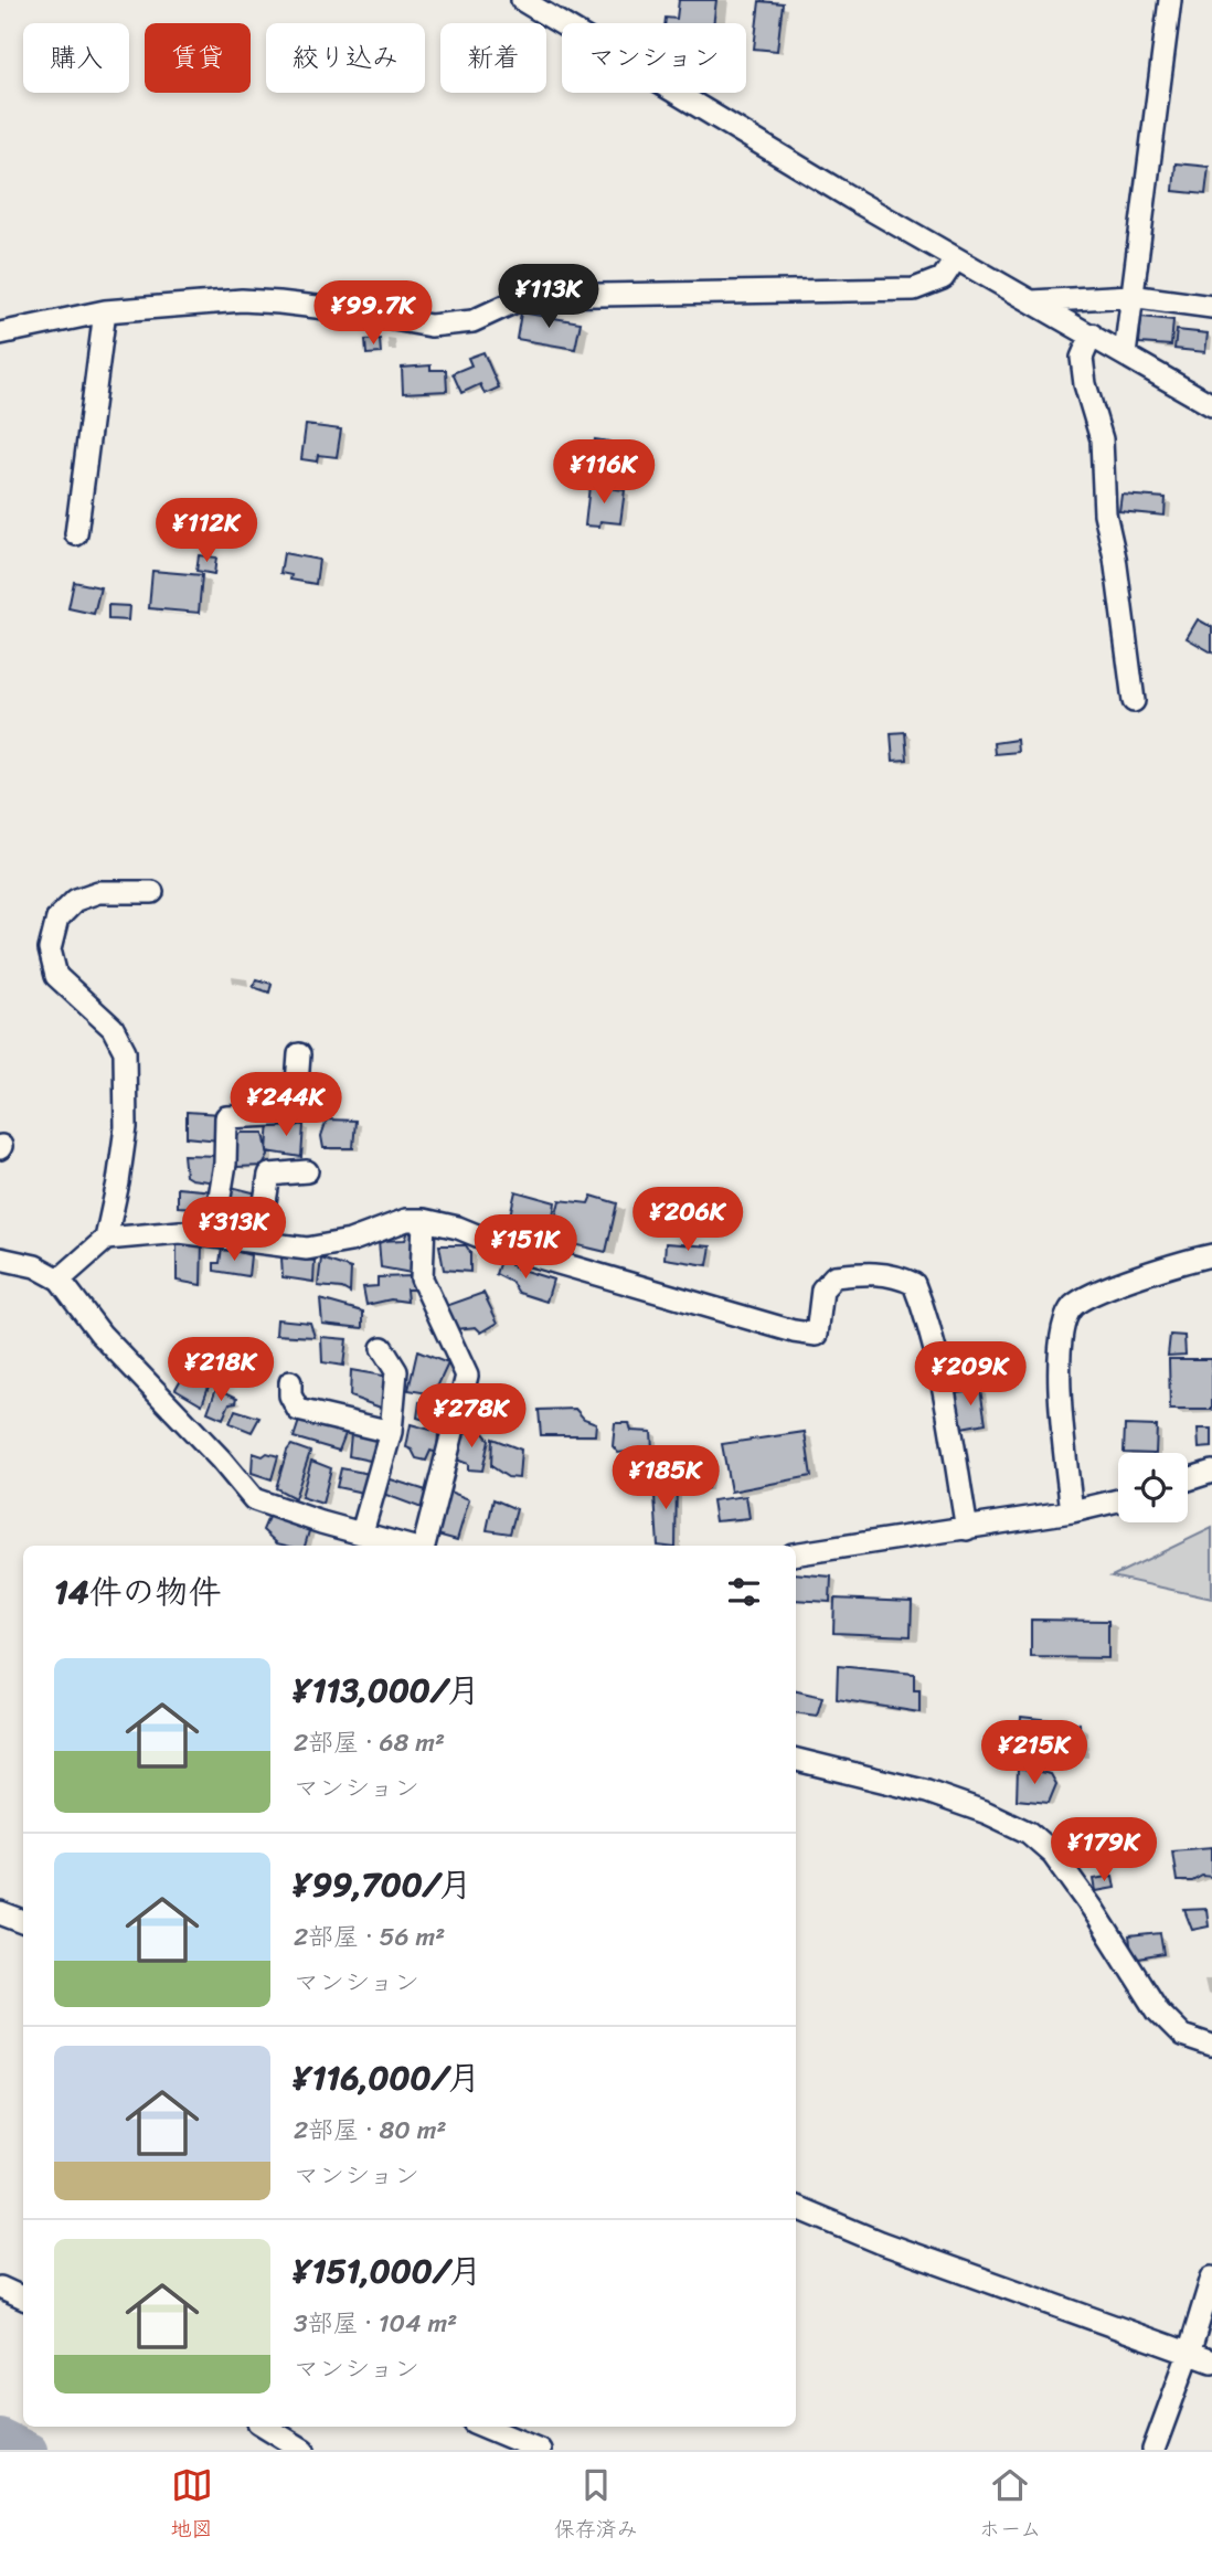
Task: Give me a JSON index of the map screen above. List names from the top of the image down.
{
  "page": {
    "chip": [
      "購入",
      "賃貸",
      "絞り込み",
      "新着",
      "マンション"
    ],
    "price": [
      "¥113K",
      "¥99.7K",
      "¥116K",
      "¥112K",
      "¥244K",
      "¥206K",
      "¥313K",
      "¥151K",
      "¥218K",
      "¥209K",
      "¥278K",
      "¥185K",
      "¥215K",
      "¥179K"
    ],
    "heading": "14件の物件",
    "list": [
      {
        "name": "¥113,000/月",
        "note": "2部屋 · 68 m² · マンション"
      },
      {
        "name": "¥99,700/月",
        "note": "2部屋 · 56 m² · マンション"
      },
      {
        "name": "¥116,000/月",
        "note": "2部屋 · 80 m² · マンション"
      },
      {
        "name": "¥151,000/月",
        "note": "3部屋 · 104 m² · マンション"
      }
    ],
    "tabs": ["地図", "保存済み", "ホーム"]
  }
}
